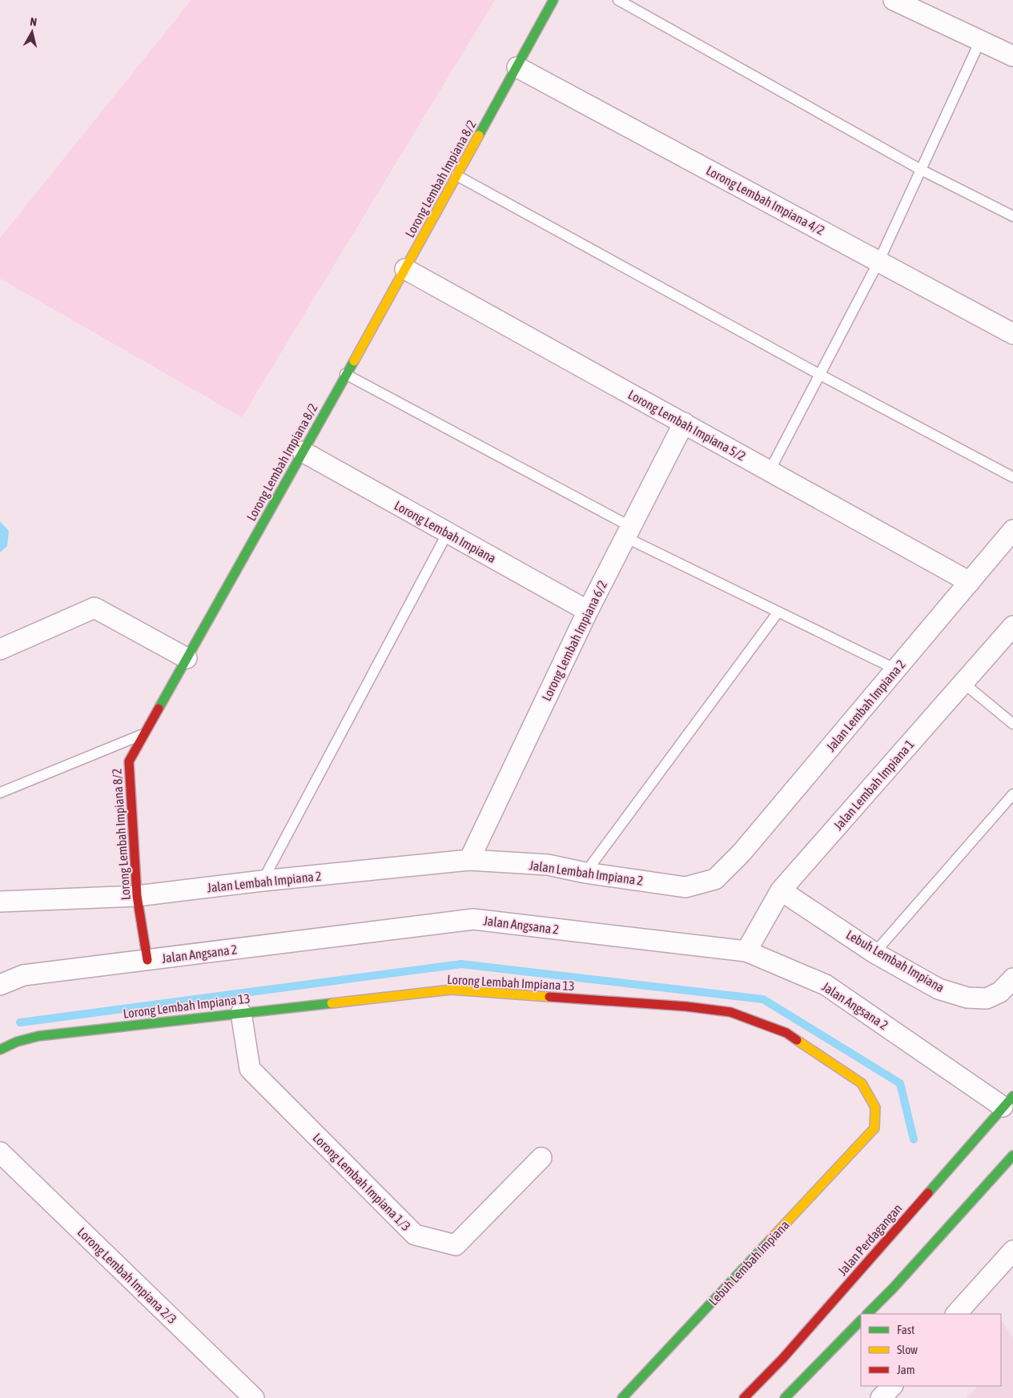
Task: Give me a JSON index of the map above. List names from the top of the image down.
{
  "streets": {
    "street": [
      "Lorong Lembah Impiana 8/2",
      "Lorong Lembah Impiana 4/2",
      "Lorong Lembah Impiana 5/2",
      "Lorong Lembah Impiana",
      "Lorong Lembah Impiana 6/2",
      "Jalan Lembah Impiana 2",
      "Jalan Lembah Impiana 1",
      "Jalan Angsana 2",
      "Lebuh Lembah Impiana",
      "Lorong Lembah Impiana 13",
      "Lorong Lembah Impiana 1/3",
      "Jalan Perdagangan",
      "Lorong Lembah Impiana 2/3"
    ]
  },
  "crossings": [
    ["Lorong Lembah Impiana 8/2", "Lorong Lembah Impiana 4/2"],
    ["Lorong Lembah Impiana 8/2", "Lorong Lembah Impiana 5/2"],
    ["Lorong Lembah Impiana 8/2", "Lorong Lembah Impiana"],
    ["Lorong Lembah Impiana 8/2", "Jalan Lembah Impiana 2"],
    ["Lorong Lembah Impiana 8/2", "Jalan Angsana 2"],
    ["Lorong Lembah Impiana 5/2", "Lorong Lembah Impiana 6/2"],
    ["Lorong Lembah Impiana 5/2", "Jalan Lembah Impiana 2"],
    ["Lorong Lembah Impiana", "Lorong Lembah Impiana 6/2"],
    ["Lorong Lembah Impiana 6/2", "Jalan Lembah Impiana 2"],
    ["Jalan Lembah Impiana 1", "Jalan Angsana 2"],
    ["Jalan Lembah Impiana 1", "Lebuh Lembah Impiana"],
    ["Jalan Angsana 2", "Jalan Perdagangan"],
    ["Lebuh Lembah Impiana", "Lorong Lembah Impiana 13"],
    ["Lorong Lembah Impiana 13", "Lorong Lembah Impiana 1/3"]
  ],
  "legend": ["Fast", "Slow", "Jam"],
  "north": "top"
}
